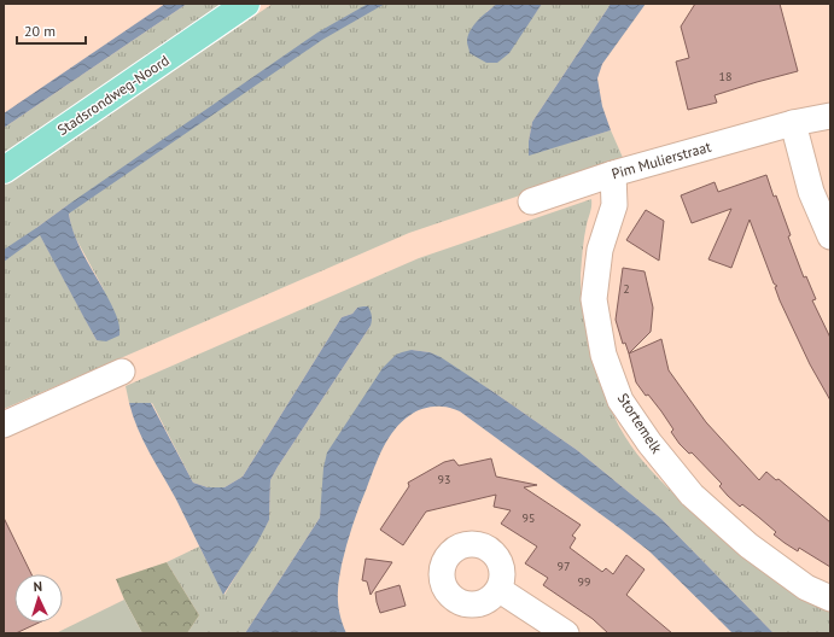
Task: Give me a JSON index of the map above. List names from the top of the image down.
{
  "streets": {
    "main road": ["Stadsrondweg-Noord"],
    "street": ["Pim Mulierstraat", "Stortemelk"]
  },
  "crossings": [
    ["Pim Mulierstraat", "Stortemelk"]
  ],
  "house_numbers": [
    "18",
    "2",
    "93",
    "95",
    "97",
    "99"
  ],
  "scale_bar": "20 m",
  "north": "top"
}
